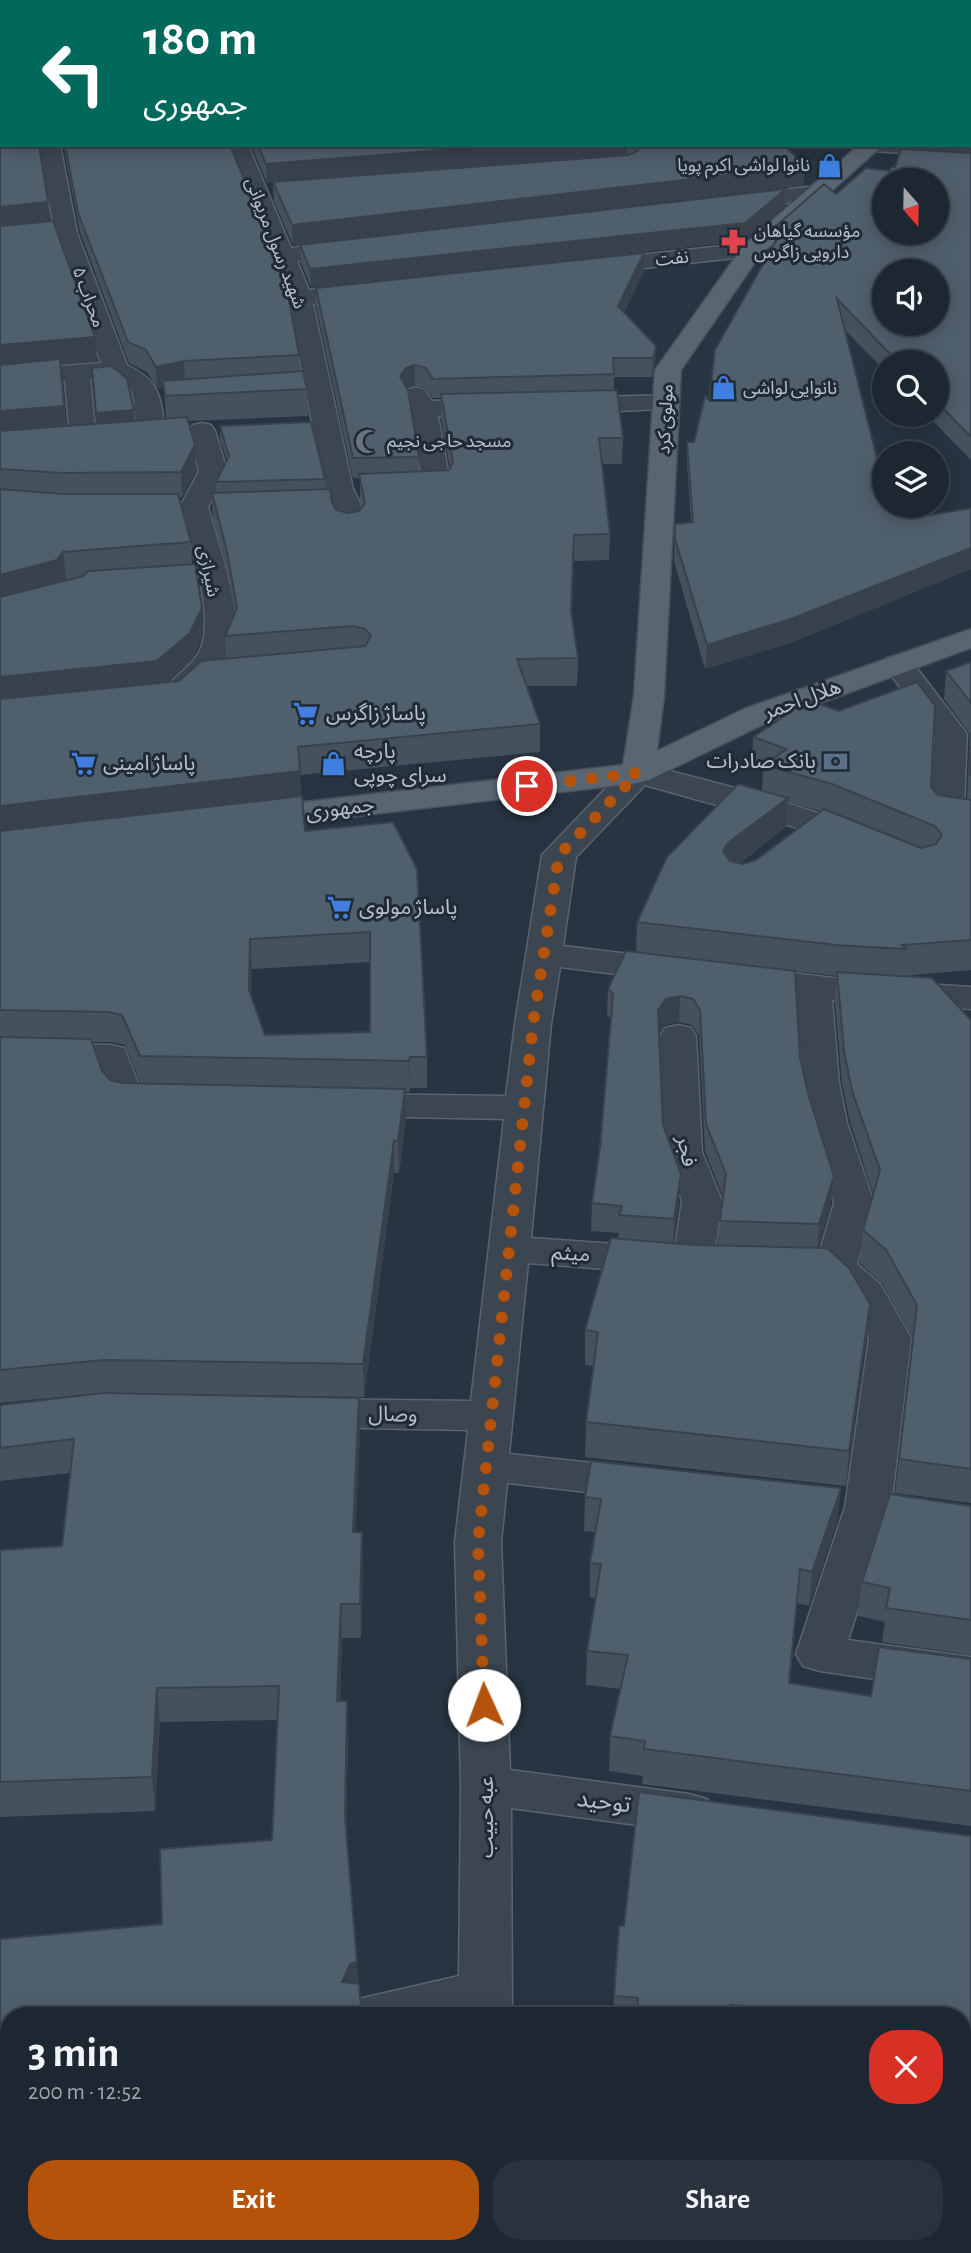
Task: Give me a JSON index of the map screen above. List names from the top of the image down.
{
  "streets": {
    "main road": ["مولوی کرد", "هلال احمر", "جمهوری"],
    "street": [
      "شهید رسول مریوانی",
      "نفت",
      "محراب ۵",
      "شیرازی",
      "فجر",
      "میثم",
      "وصال",
      "توحید",
      "عبه حبیب"
    ]
  },
  "crossings": [
    ["نفت", "مولوی کرد"],
    ["مولوی کرد", "هلال احمر"],
    ["مولوی کرد", "جمهوری"],
    ["مولوی کرد", "عبه حبیب"],
    ["هلال احمر", "جمهوری"],
    ["هلال احمر", "عبه حبیب"],
    ["جمهوری", "عبه حبیب"],
    ["فجر", "میثم"],
    ["میثم", "عبه حبیب"],
    ["وصال", "عبه حبیب"],
    ["توحید", "عبه حبیب"]
  ],
  "places": {
    "shop": ["نانوا لواشی اکرم پویا", "نانوایی لواشی", "پارچه سرای چوپی"],
    "pharmacy": ["مؤسسه گیاهان دارویی زاگرس"],
    "mosque": ["مسجد حاجی نجیم"],
    "supermarket": ["پاساژ زاگرس", "پاساژ امینی", "پاساژ مولوی"],
    "bank": ["بانک صادرات"]
  },
  "north": "bottom",
  "page": {
    "turn": ["180 m", "جمهوری"],
    "heading": ["3 min", "200 m · 12:52"],
    "buttons": ["Exit", "Share"]
  }
}
